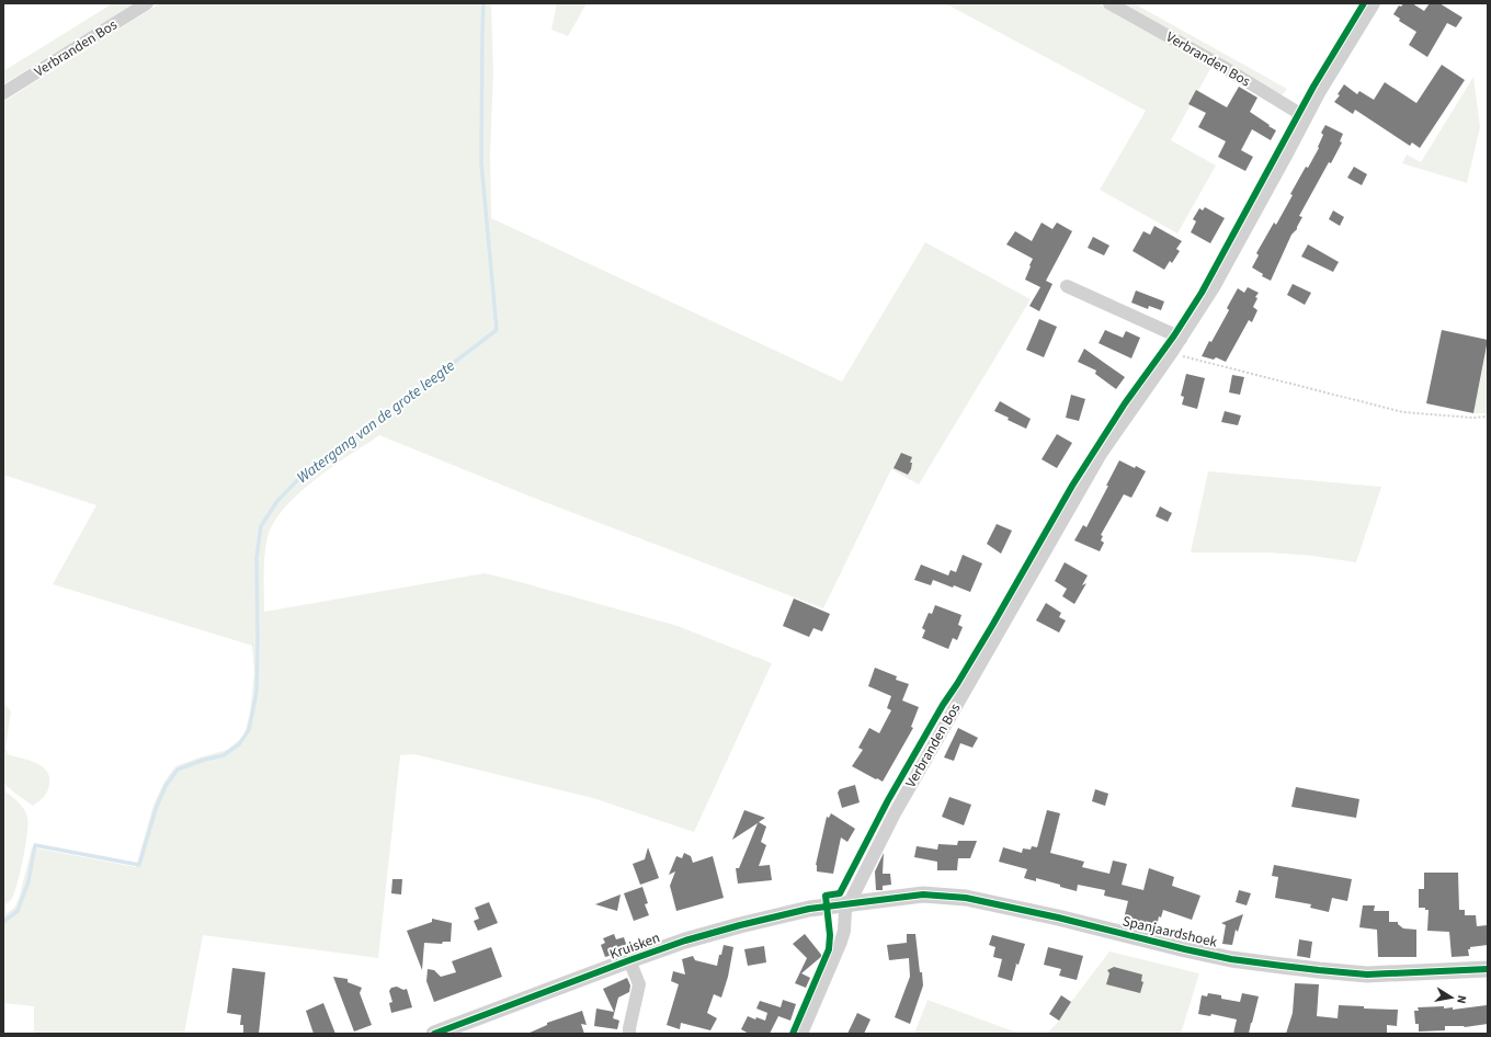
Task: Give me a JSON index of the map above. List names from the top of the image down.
{
  "streets": {
    "street": ["Verbranden Bos", "Spanjaardshoek", "Kruisken"]
  },
  "crossings": [
    ["Verbranden Bos", "Spanjaardshoek"],
    ["Verbranden Bos", "Kruisken"],
    ["Spanjaardshoek", "Kruisken"]
  ],
  "water": ["Watergang van de grote leegte"],
  "north": "right"
}
